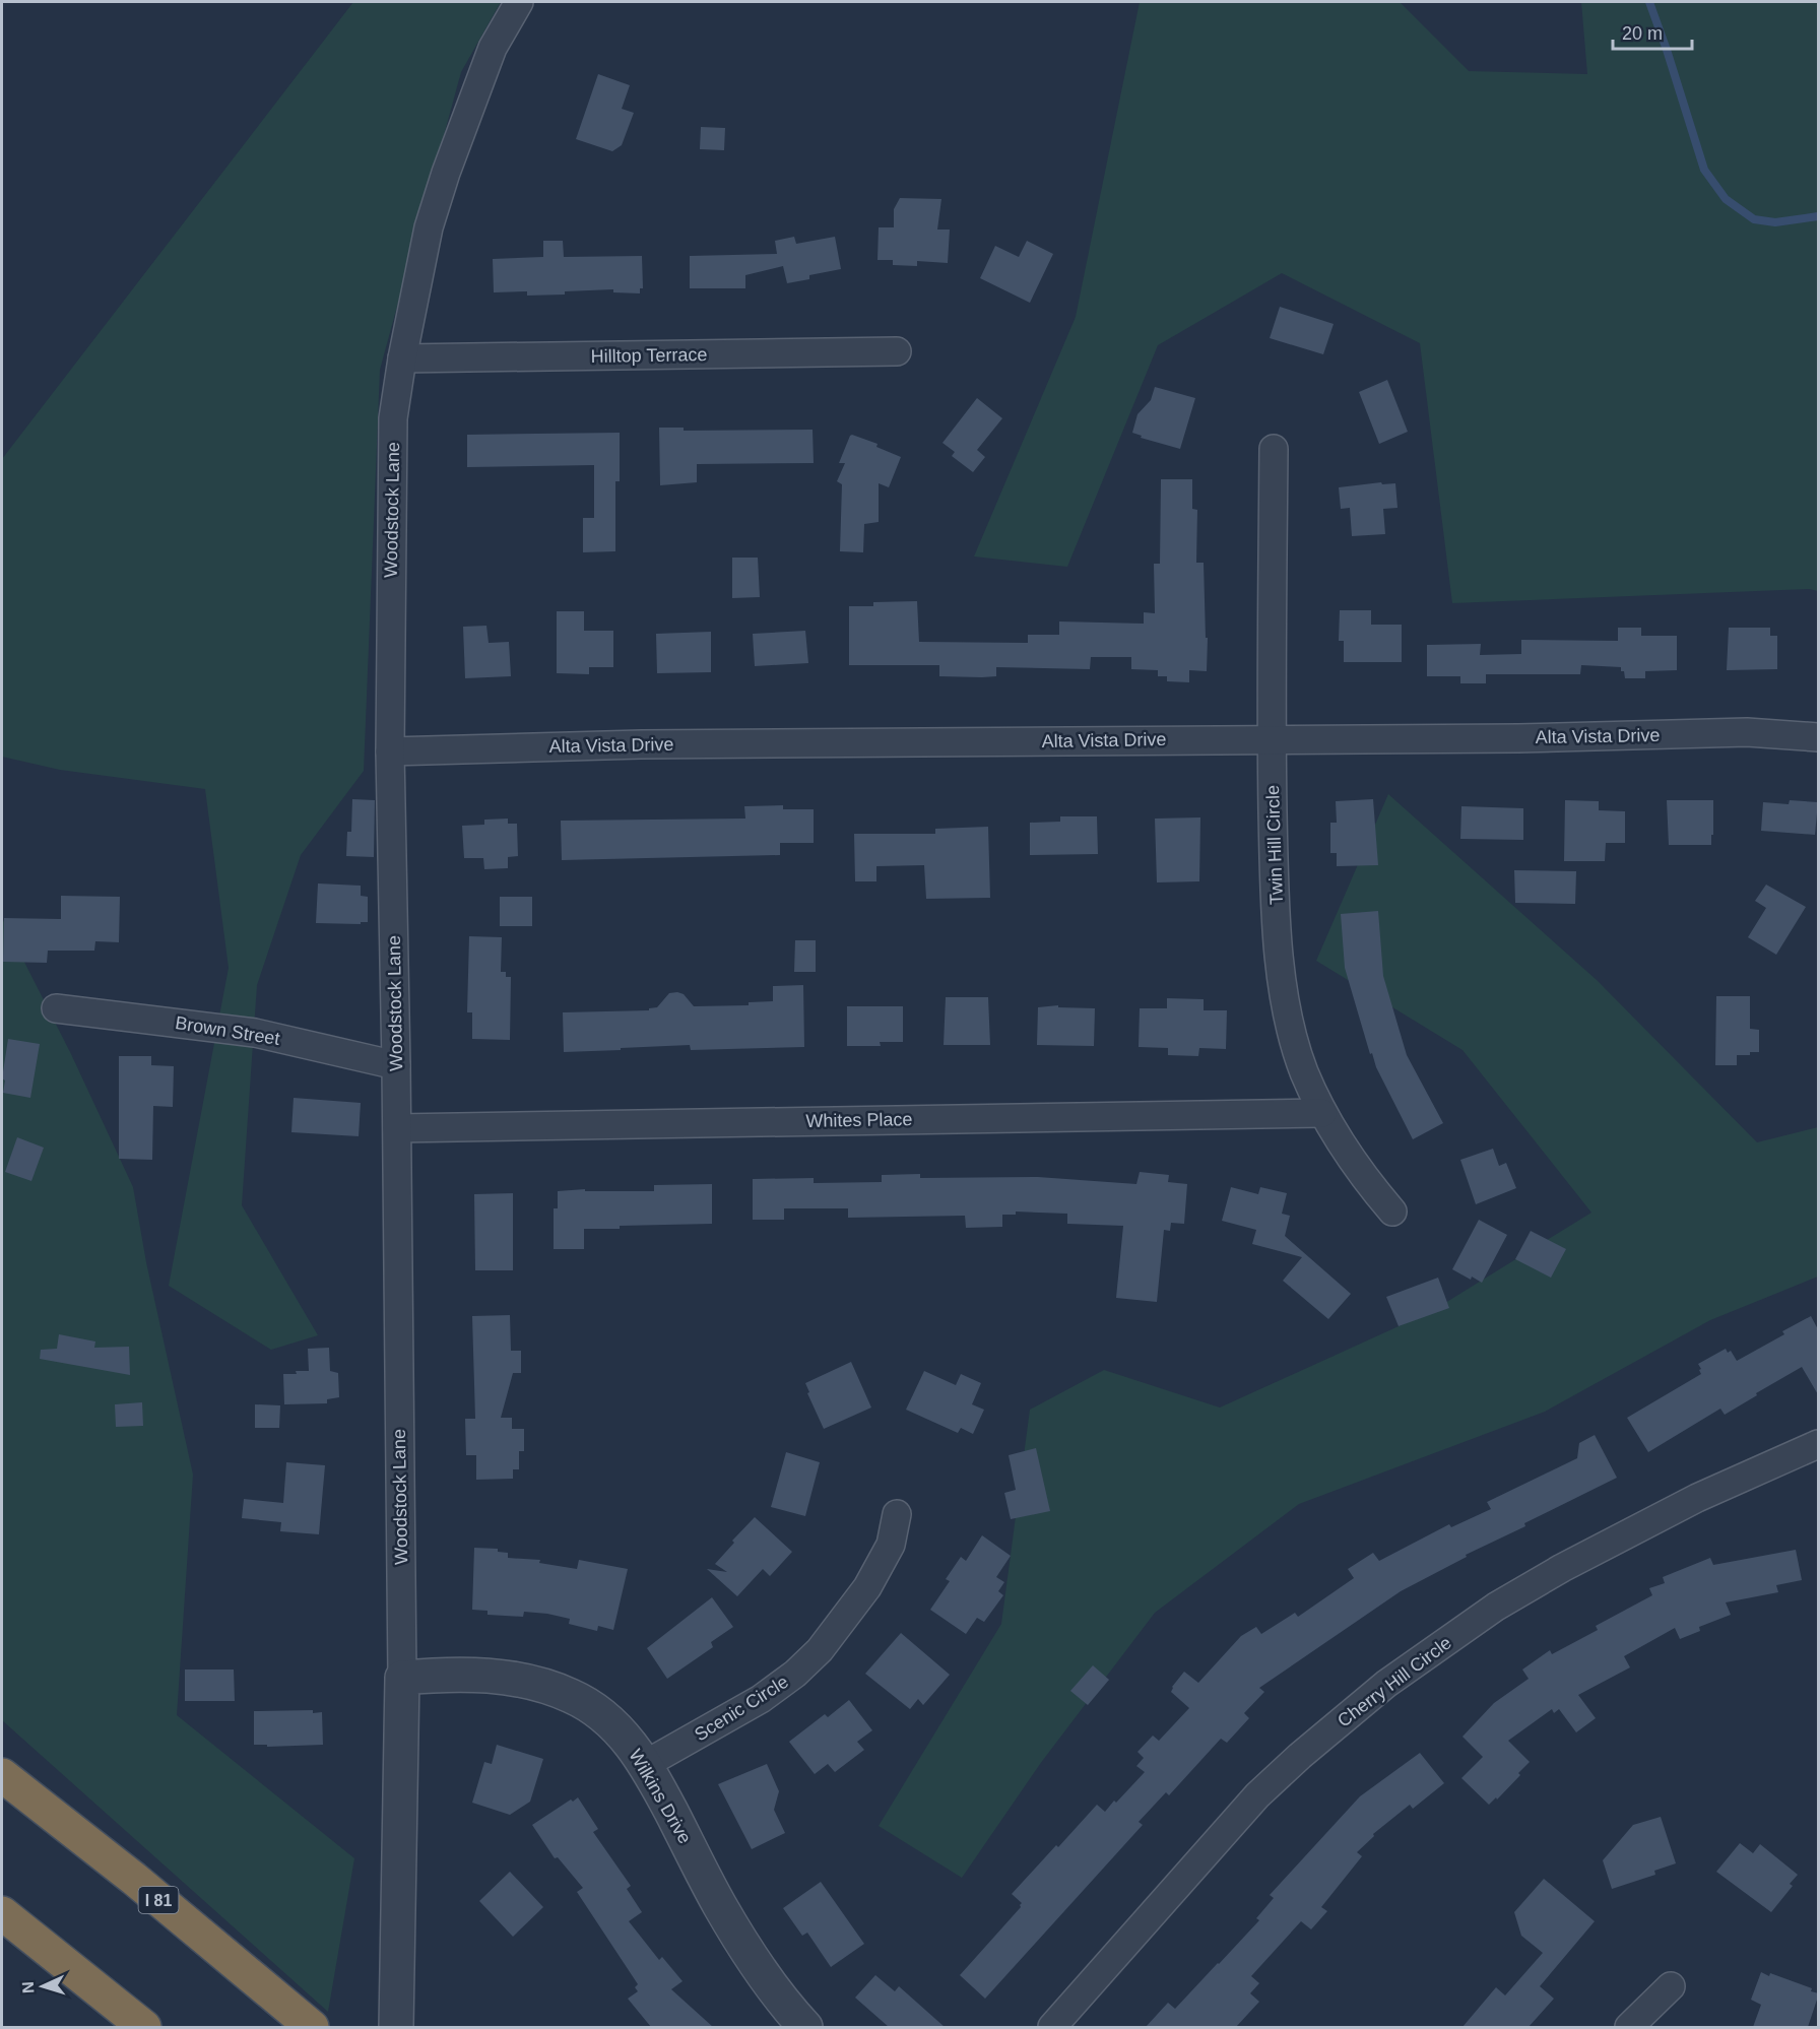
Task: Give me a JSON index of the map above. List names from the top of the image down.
{
  "streets": {
    "highway": ["I 81"],
    "street": [
      "Hilltop Terrace",
      "Woodstock Lane",
      "Alta Vista Drive",
      "Twin Hill Circle",
      "Brown Street",
      "Whites Place",
      "Cherry Hill Circle",
      "Scenic Circle",
      "Wilkins Drive"
    ]
  },
  "crossings": [
    ["Hilltop Terrace", "Woodstock Lane"],
    ["Woodstock Lane", "Alta Vista Drive"],
    ["Woodstock Lane", "Brown Street"],
    ["Woodstock Lane", "Whites Place"],
    ["Woodstock Lane", "Wilkins Drive"],
    ["Alta Vista Drive", "Twin Hill Circle"],
    ["Twin Hill Circle", "Whites Place"],
    ["Scenic Circle", "Wilkins Drive"]
  ],
  "scale_bar": "20 m",
  "north": "left"
}
